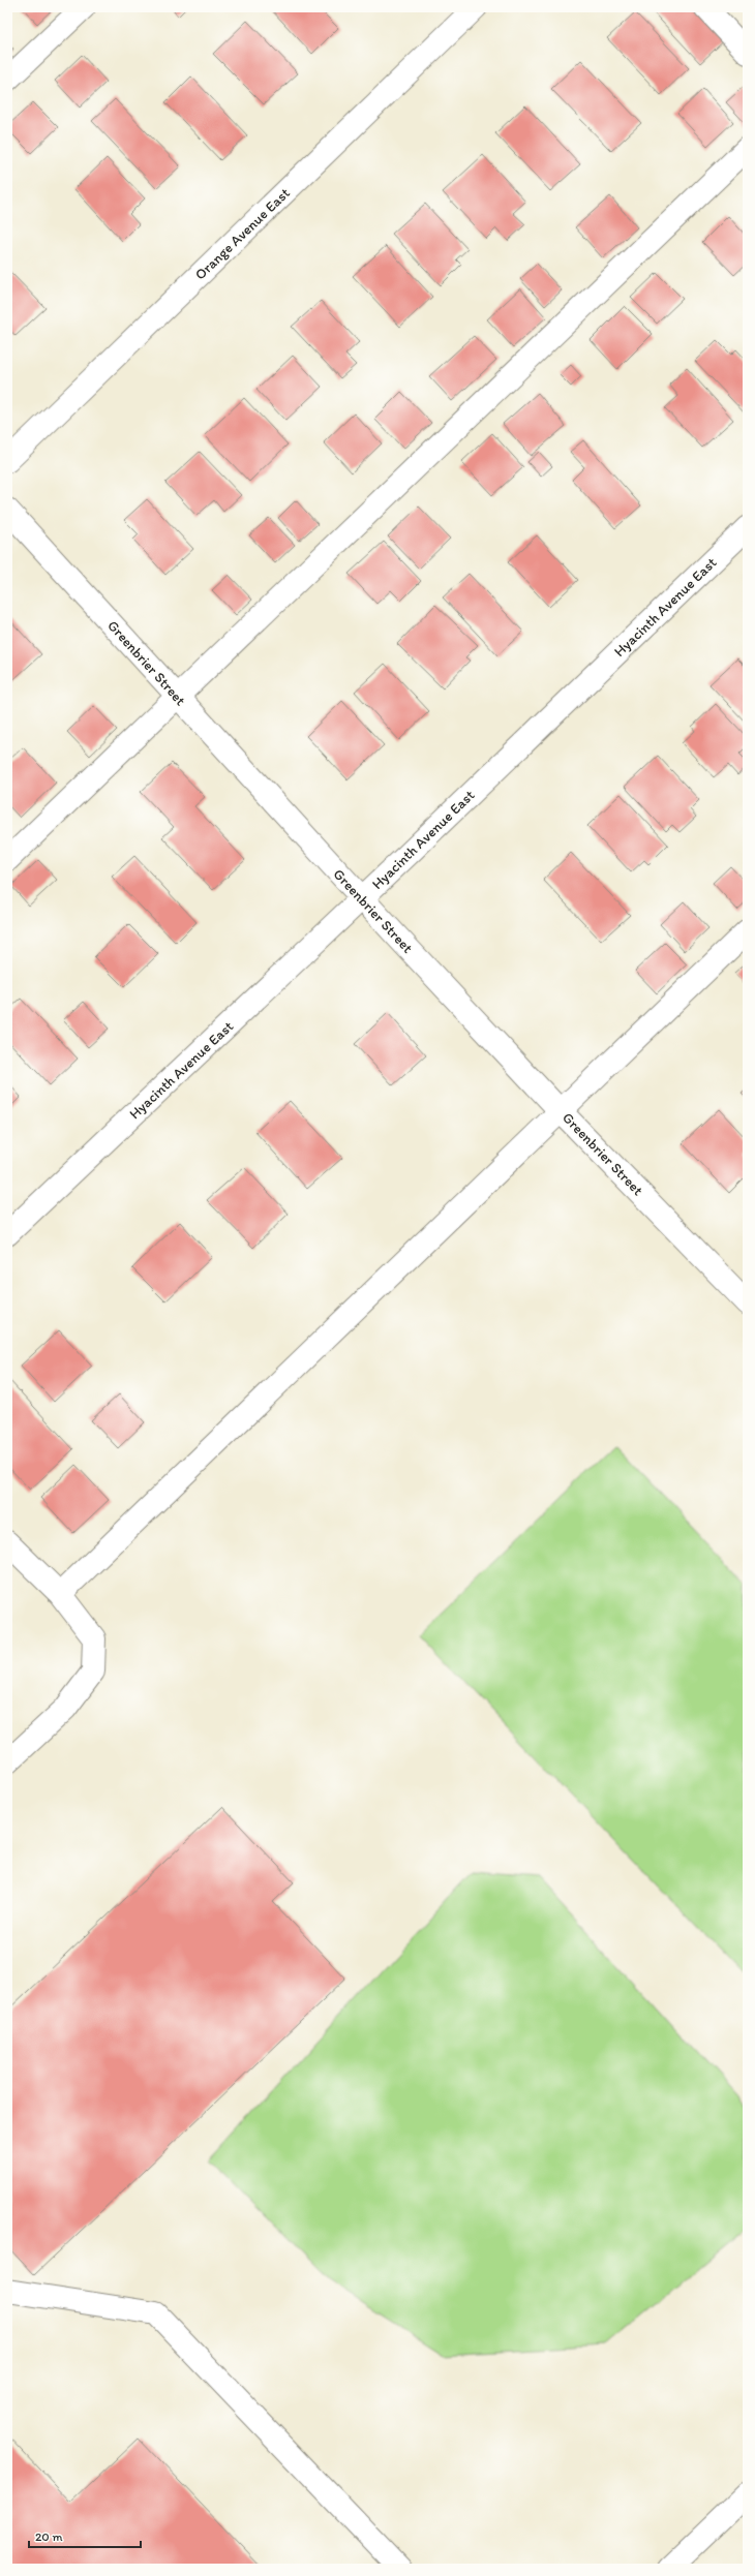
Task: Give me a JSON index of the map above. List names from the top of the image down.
{
  "streets": {
    "street": ["Orange Avenue East", "Hyacinth Avenue East", "Greenbrier Street"]
  },
  "crossings": [
    ["Hyacinth Avenue East", "Greenbrier Street"]
  ],
  "scale_bar": "20 m"
}
